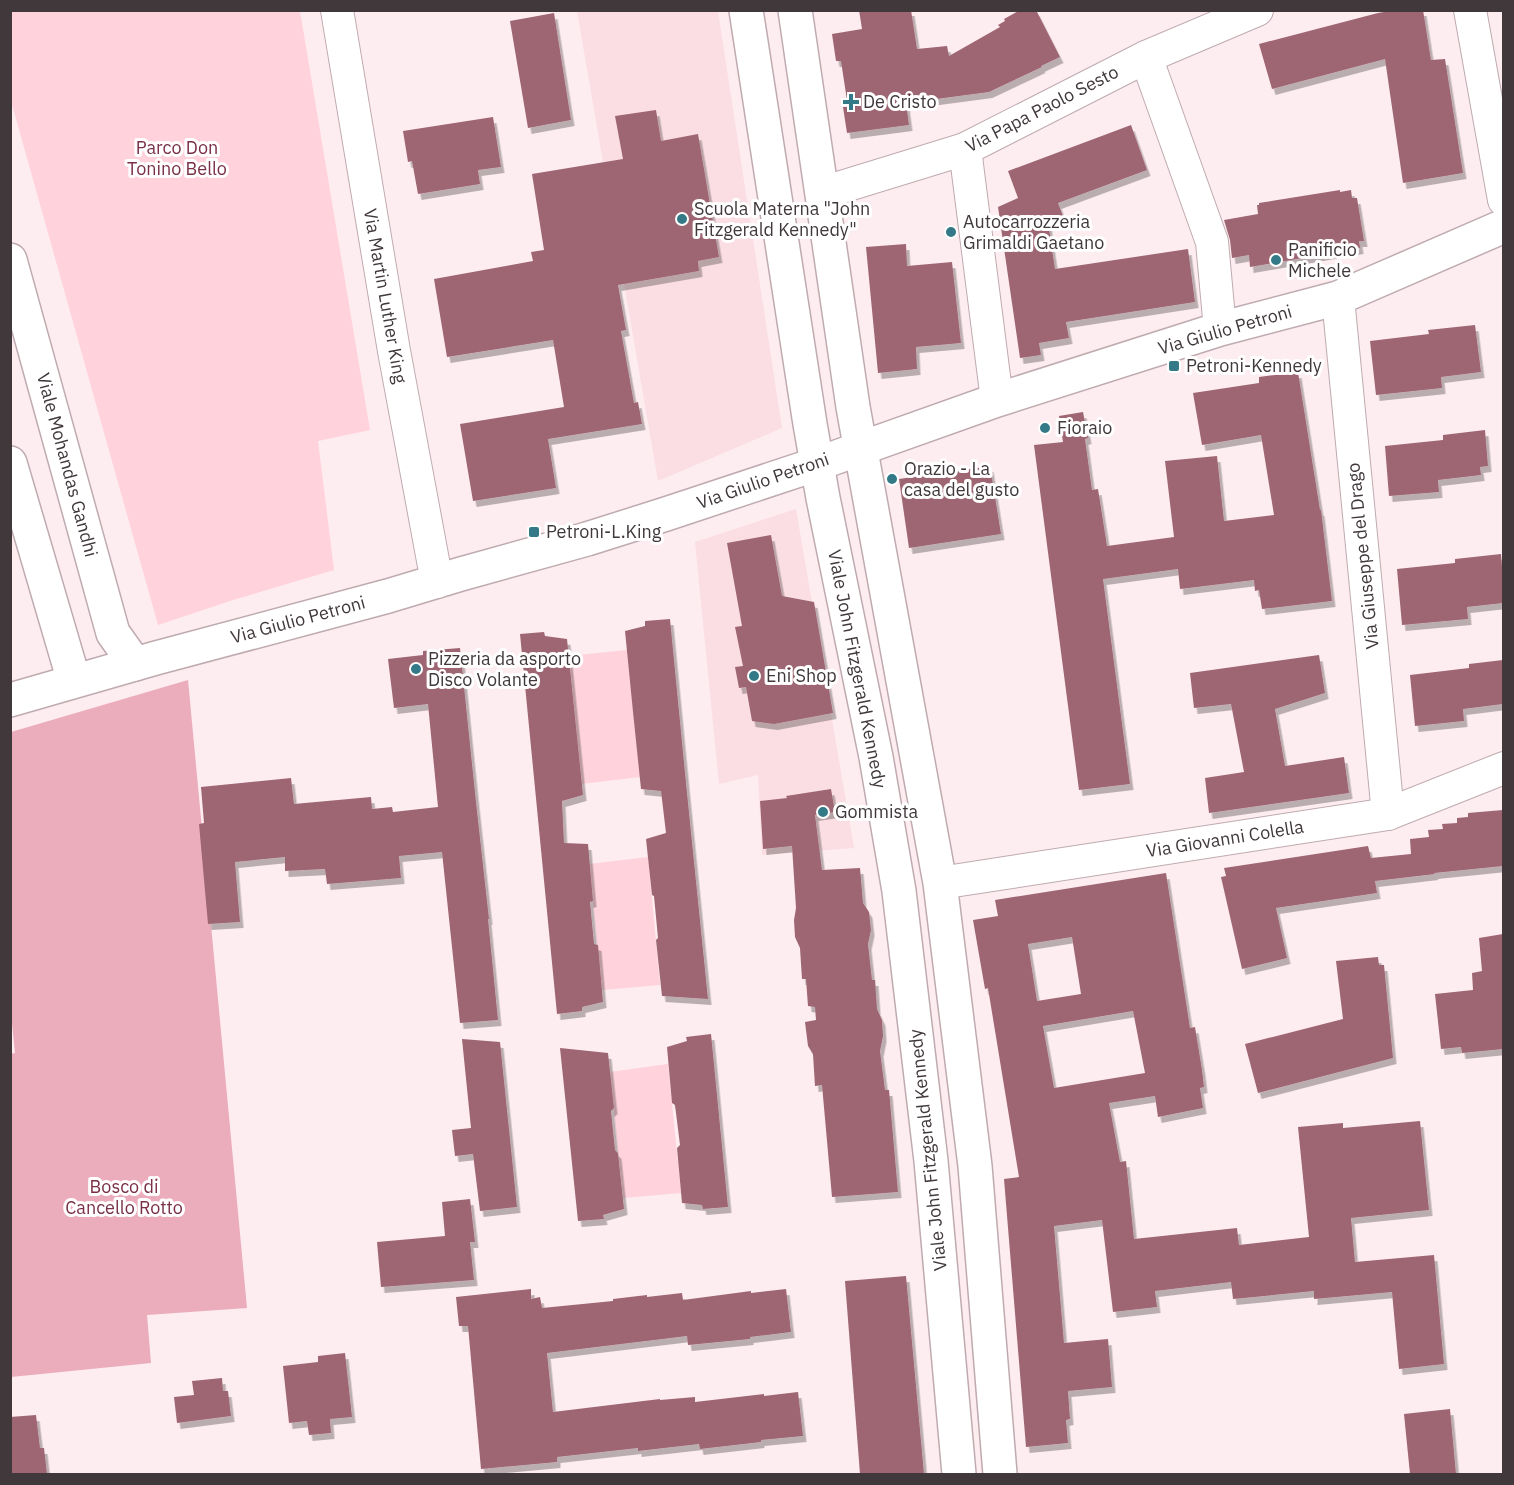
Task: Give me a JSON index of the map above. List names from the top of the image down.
{
  "streets": {
    "main road": ["Via Giulio Petroni", "Viale Mohandas Gandhi", "Viale John Fitzgerald Kennedy"],
    "street": [
      "Via Papa Paolo Sesto",
      "Via Martin Luther King",
      "Via Giuseppe del Drago",
      "Via Giovanni Colella"
    ]
  },
  "crossings": [
    ["Via Martin Luther King", "Via Giulio Petroni"],
    ["Via Giulio Petroni", "Viale Mohandas Gandhi"],
    ["Via Giulio Petroni", "Via Giuseppe del Drago"],
    ["Via Giulio Petroni", "Viale John Fitzgerald Kennedy"],
    ["Via Giuseppe del Drago", "Via Giovanni Colella"]
  ],
  "parks": ["Parco Don Tonino Bello", "Bosco di Cancello Rotto"],
  "places": {
    "health": ["De Cristo"],
    "other": [
      "Scuola Materna \"John Fitzgerald Kennedy\"",
      "Autocarrozzeria Grimaldi Gaetano",
      "Panificio Michele",
      "Fioraio",
      "Orazio - La casa del gusto",
      "Pizzeria da asporto Disco Volante",
      "Eni Shop",
      "Gommista"
    ],
    "transit": ["Petroni-Kennedy", "Petroni-L.King"]
  }
}
